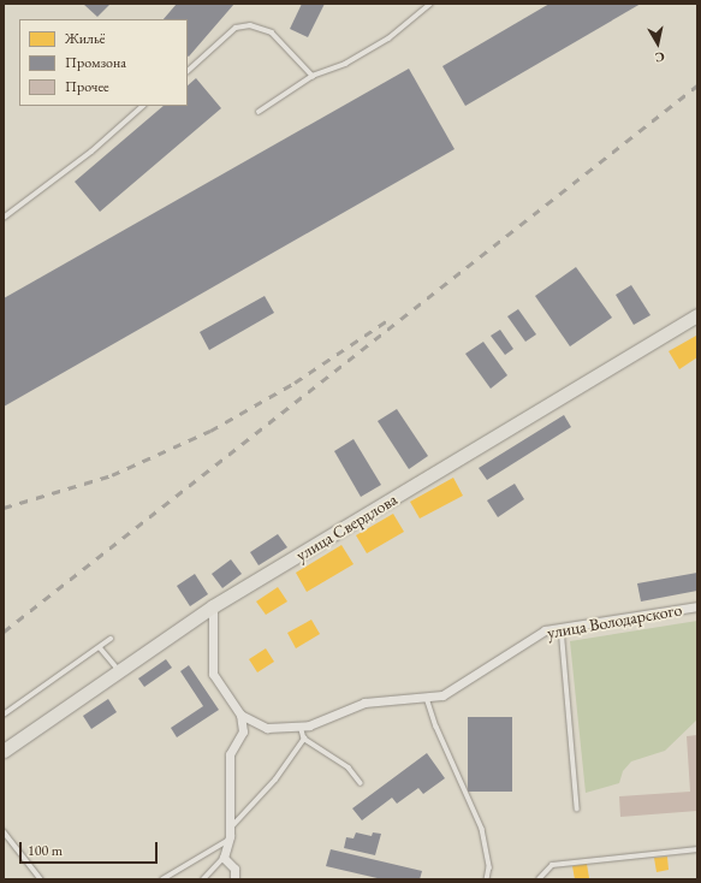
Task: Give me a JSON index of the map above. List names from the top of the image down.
{
  "streets": {
    "main road": ["улица Свердлова"],
    "street": ["улица Володарского"]
  },
  "crossings": [
    ["улица Свердлова", "улица Володарского"]
  ],
  "legend": ["Жильё", "Промзона", "Прочее"],
  "scale_bar": "100 m",
  "north": "bottom"
}
